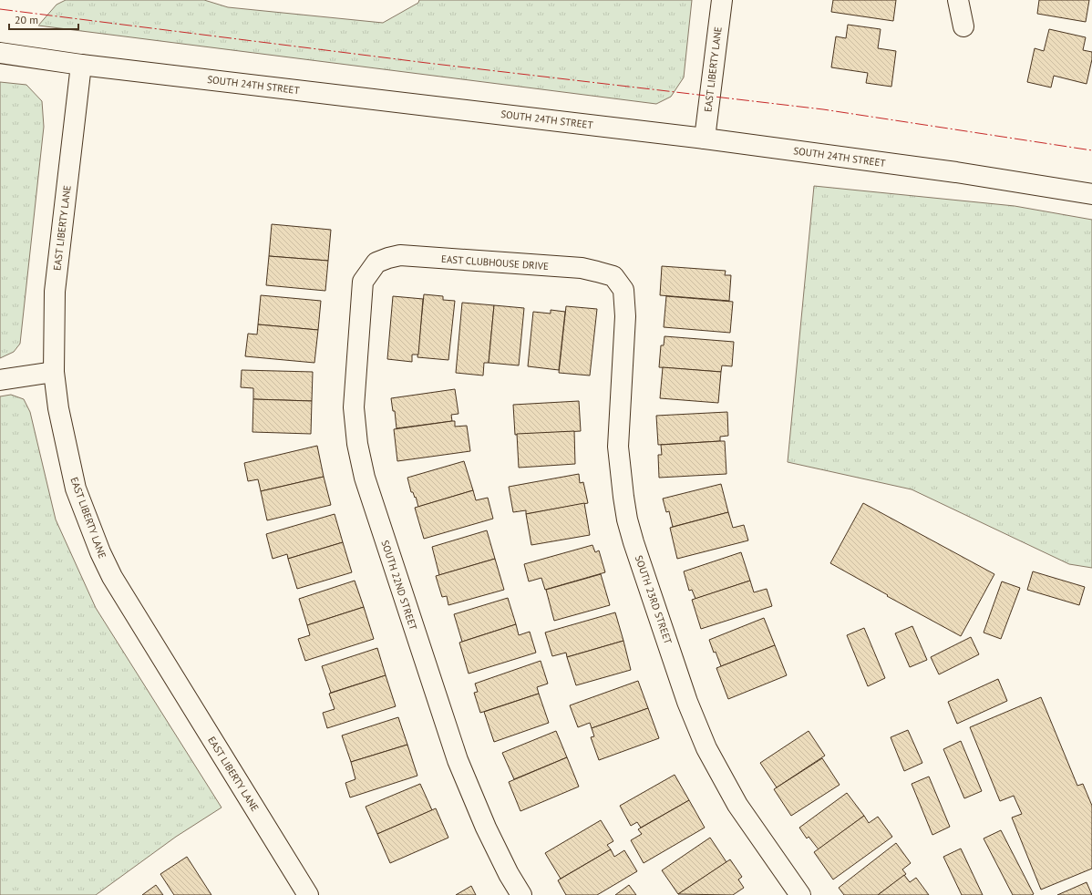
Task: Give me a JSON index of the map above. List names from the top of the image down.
{
  "streets": {
    "street": [
      "EAST LIBERTY LANE",
      "SOUTH 24TH STREET",
      "EAST CLUBHOUSE DRIVE",
      "SOUTH 22ND STREET",
      "SOUTH 23RD STREET"
    ]
  },
  "crossings": [
    ["EAST LIBERTY LANE", "SOUTH 24TH STREET"],
    ["EAST CLUBHOUSE DRIVE", "SOUTH 22ND STREET"],
    ["EAST CLUBHOUSE DRIVE", "SOUTH 23RD STREET"]
  ],
  "scale_bar": "20 m"
}
